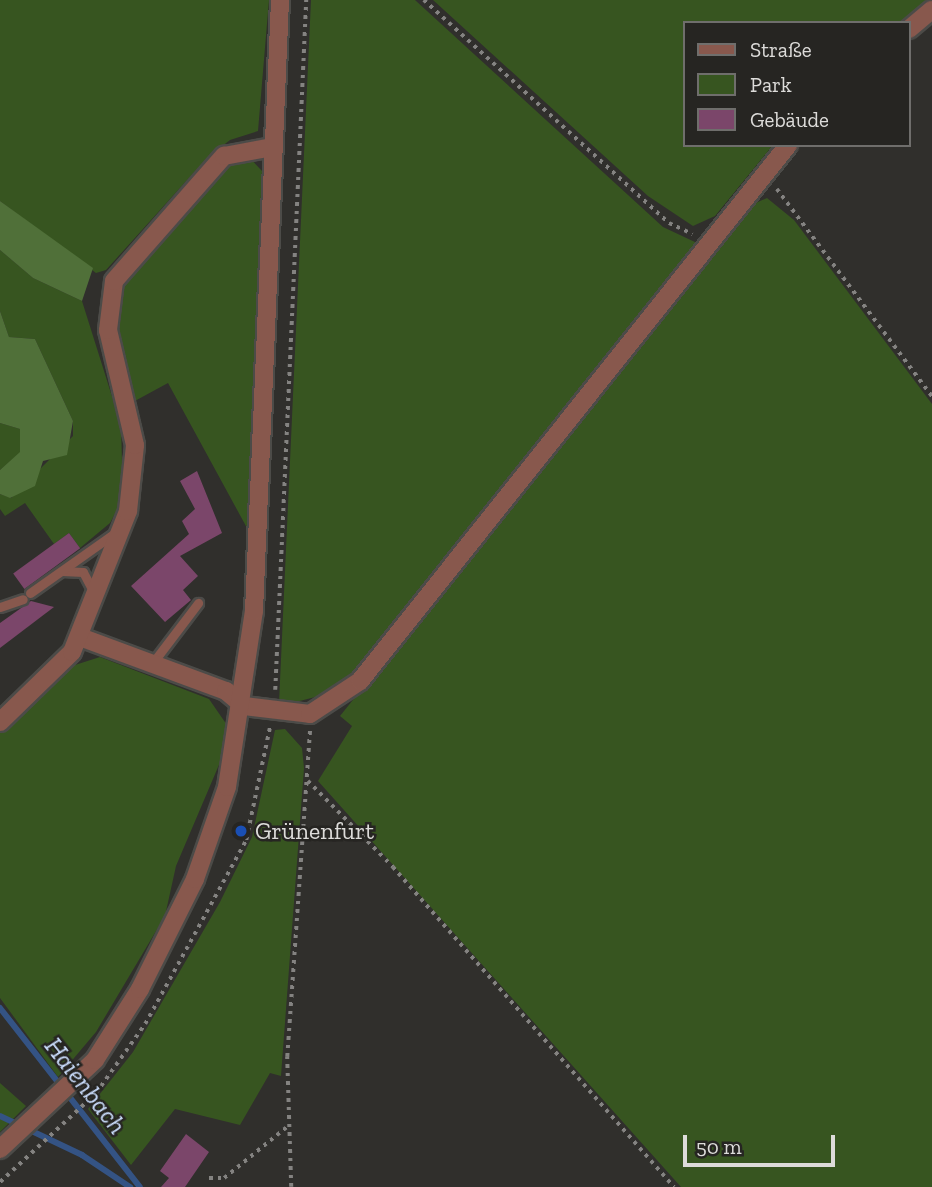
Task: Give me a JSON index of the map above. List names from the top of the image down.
{
  "water": ["Haienbach"],
  "places": ["Grünenfurt"],
  "legend": ["Straße", "Park", "Gebäude"],
  "scale_bar": "50 m"
}
